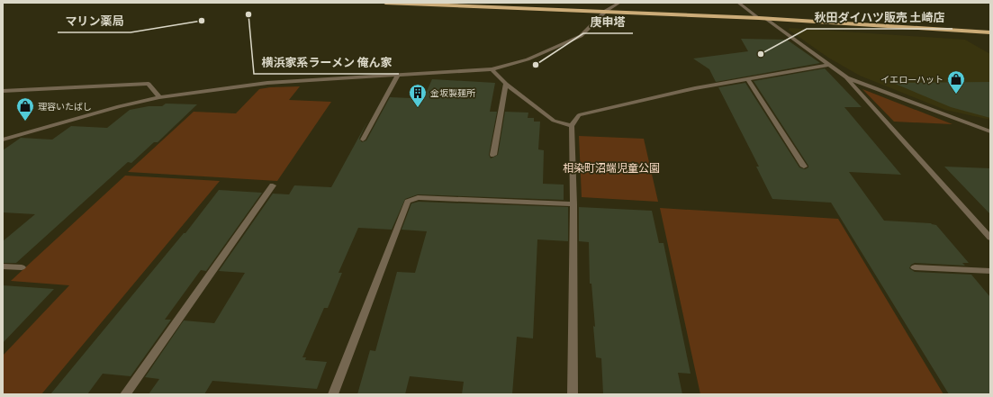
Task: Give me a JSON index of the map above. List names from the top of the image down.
{
  "parks": ["相染町沼端児童公園"],
  "places": {
    "other": [
      "横浜家系ラーメン 俺ん家",
      "マリン薬局",
      "秋田ダイハツ販売 土崎店",
      "庚申塔"
    ],
    "shop": ["イエローハット", "理容いたばし"],
    "building": ["金坂製麺所"]
  }
}
